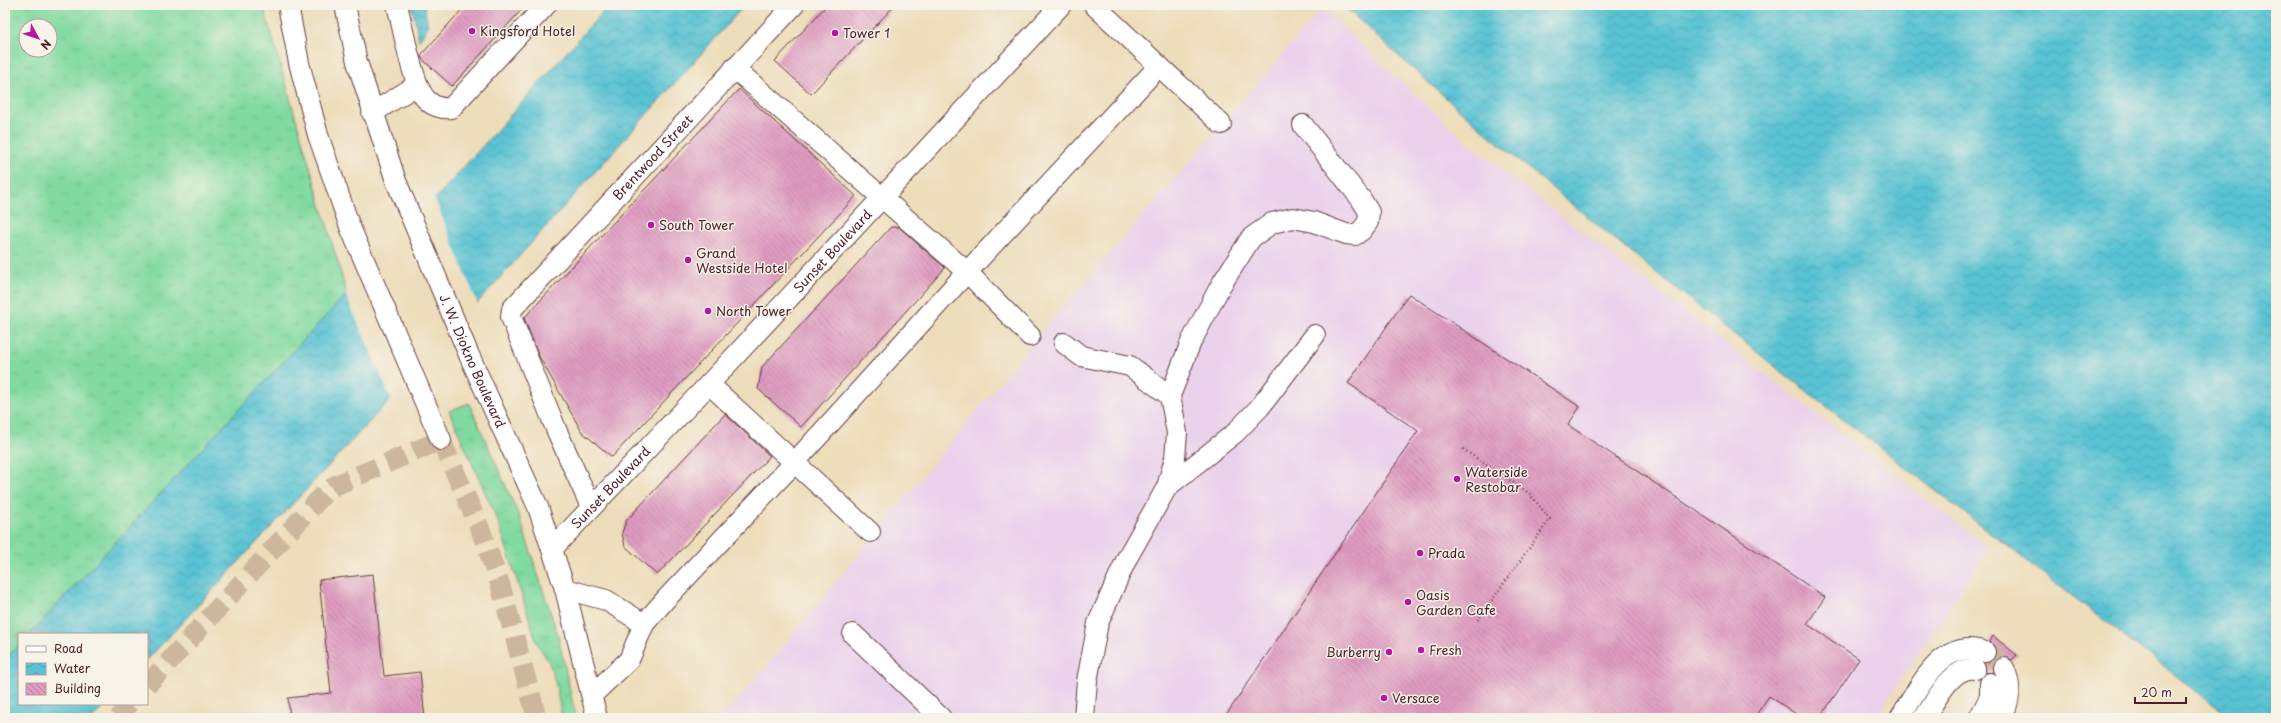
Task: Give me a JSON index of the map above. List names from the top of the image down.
{
  "streets": {
    "street": ["Brentwood Street", "Sunset Boulevard", "J. W. Diokno Boulevard"]
  },
  "crossings": [
    ["Brentwood Street", "Sunset Boulevard"],
    ["Sunset Boulevard", "J. W. Diokno Boulevard"]
  ],
  "places": [
    "Kingsford Hotel",
    "Tower 1",
    "South Tower",
    "Grand Westside Hotel",
    "North Tower",
    "Waterside Restobar",
    "Prada",
    "Oasis Garden Cafe",
    "Fresh",
    "Burberry",
    "Versace"
  ],
  "legend": ["Road", "Water", "Building"],
  "scale_bar": "20 m",
  "north": "bottom right"
}
